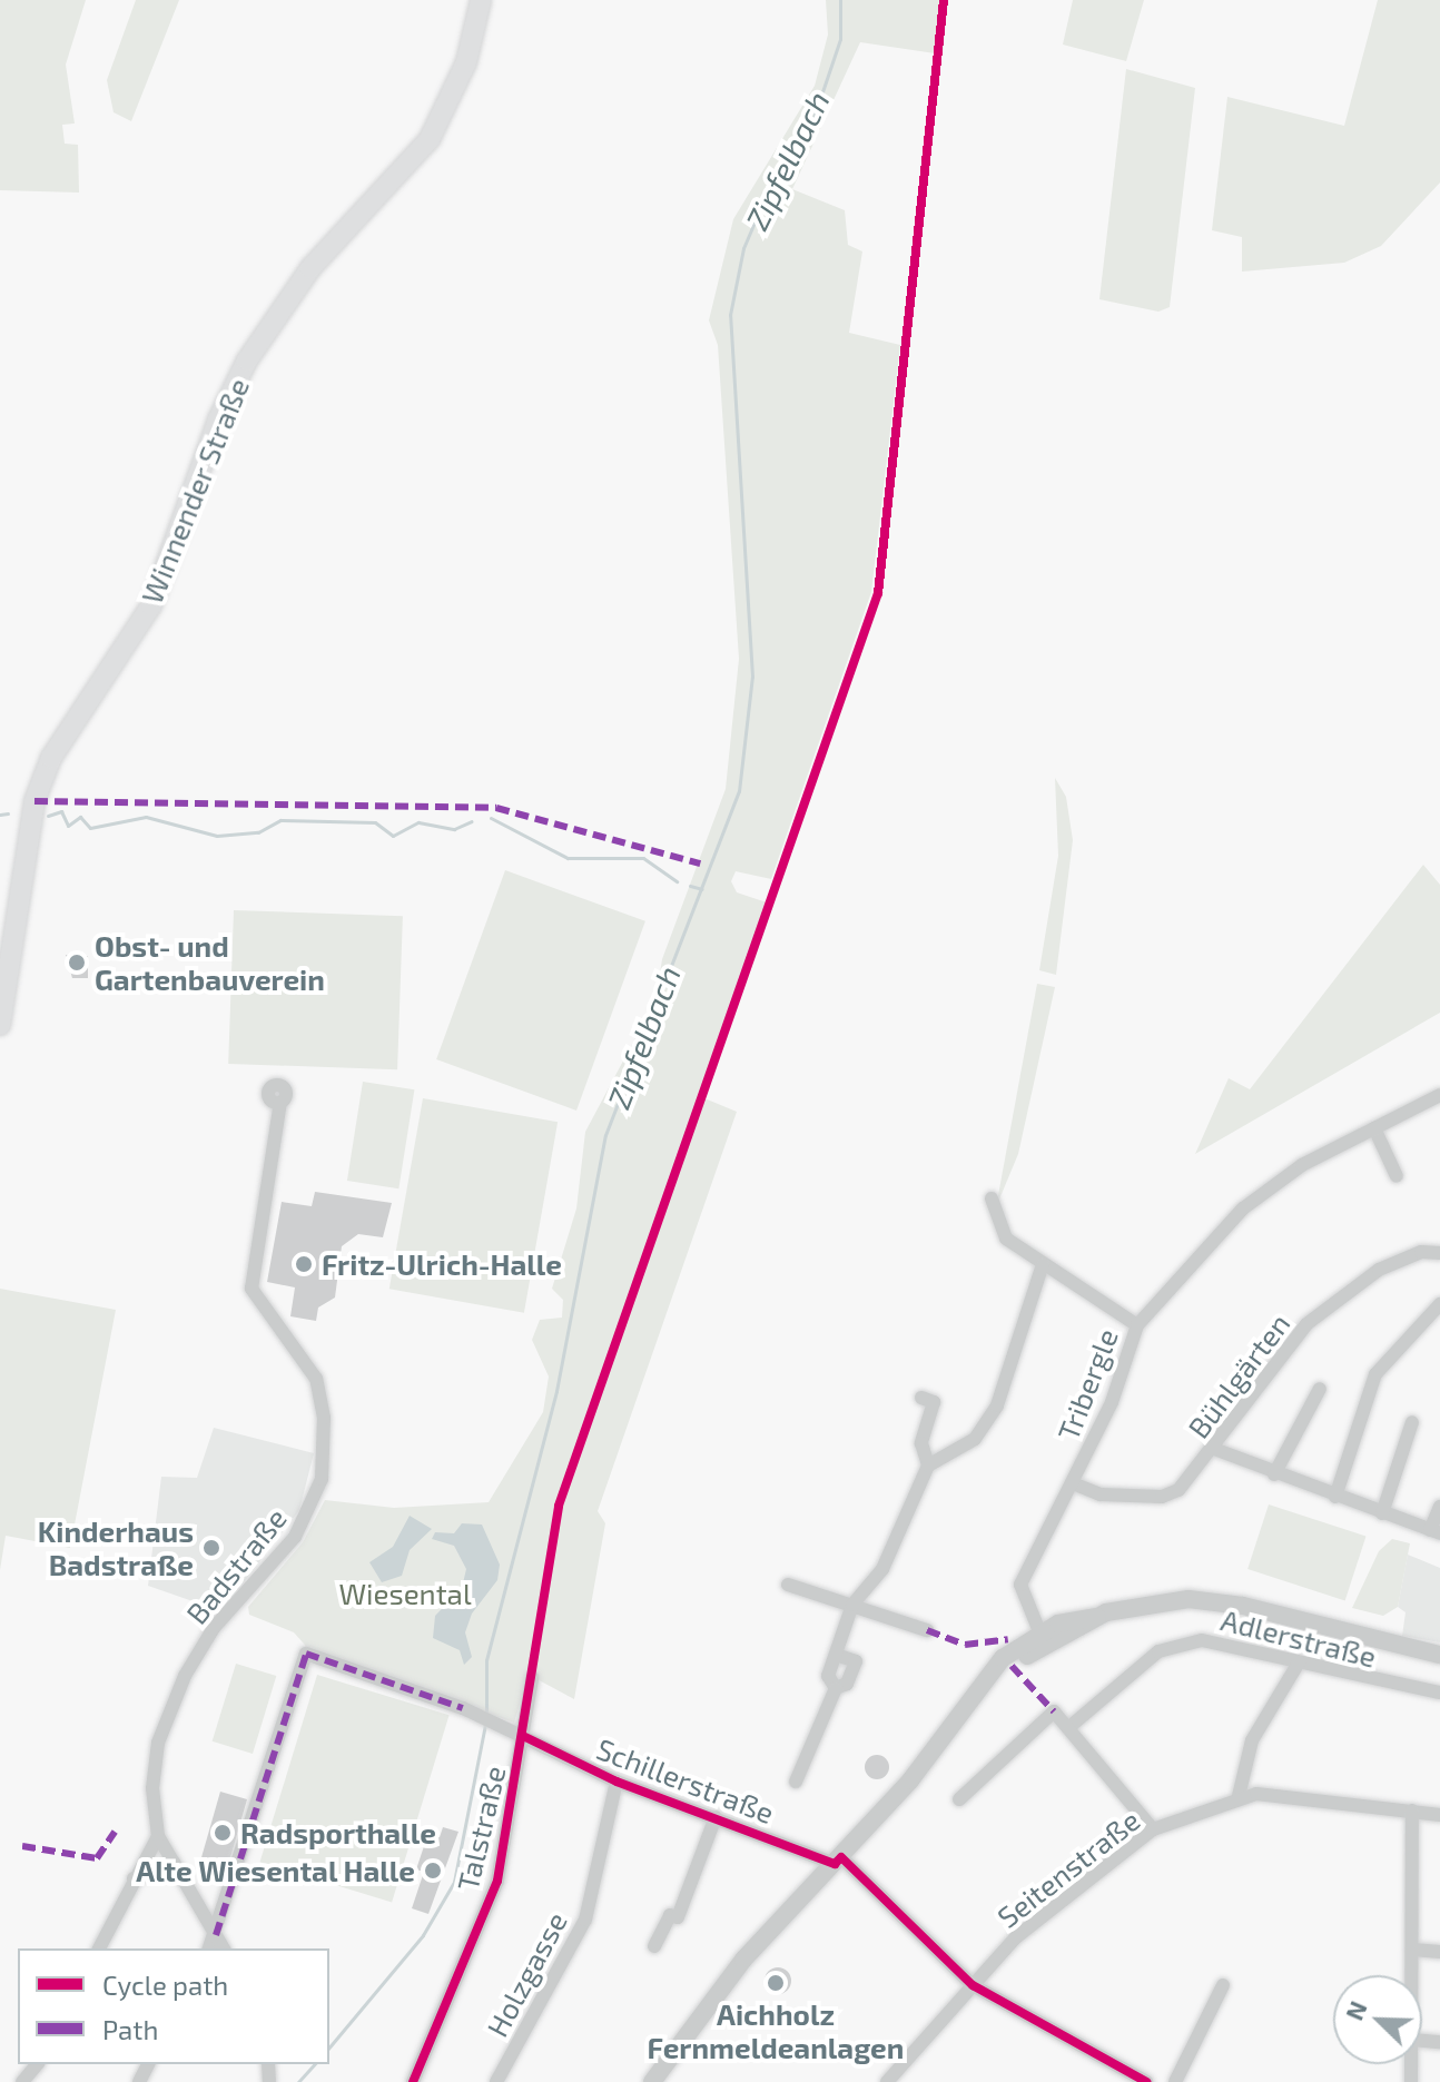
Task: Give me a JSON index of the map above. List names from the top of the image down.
{
  "streets": {
    "main road": ["Winnender Straße"],
    "street": [
      "Bühlgärten",
      "Tribergle",
      "Badstraße",
      "Adlerstraße",
      "Schillerstraße",
      "Talstraße",
      "Seitenstraße",
      "Holzgasse"
    ]
  },
  "crossings": [
    ["Bühlgärten", "Tribergle"],
    ["Badstraße", "Schillerstraße"],
    ["Schillerstraße", "Talstraße"],
    ["Schillerstraße", "Seitenstraße"],
    ["Schillerstraße", "Holzgasse"]
  ],
  "water": ["Zipfelbach"],
  "parks": ["Wiesental"],
  "places": [
    "Obst- und Gartenbauverein",
    "Fritz-Ulrich-Halle",
    "Kinderhaus Badstraße",
    "Radsporthalle",
    "Alte Wiesental Halle",
    "Aichholz Fernmeldeanlagen"
  ],
  "legend": ["Cycle path", "Path"],
  "north": "top left"
}
